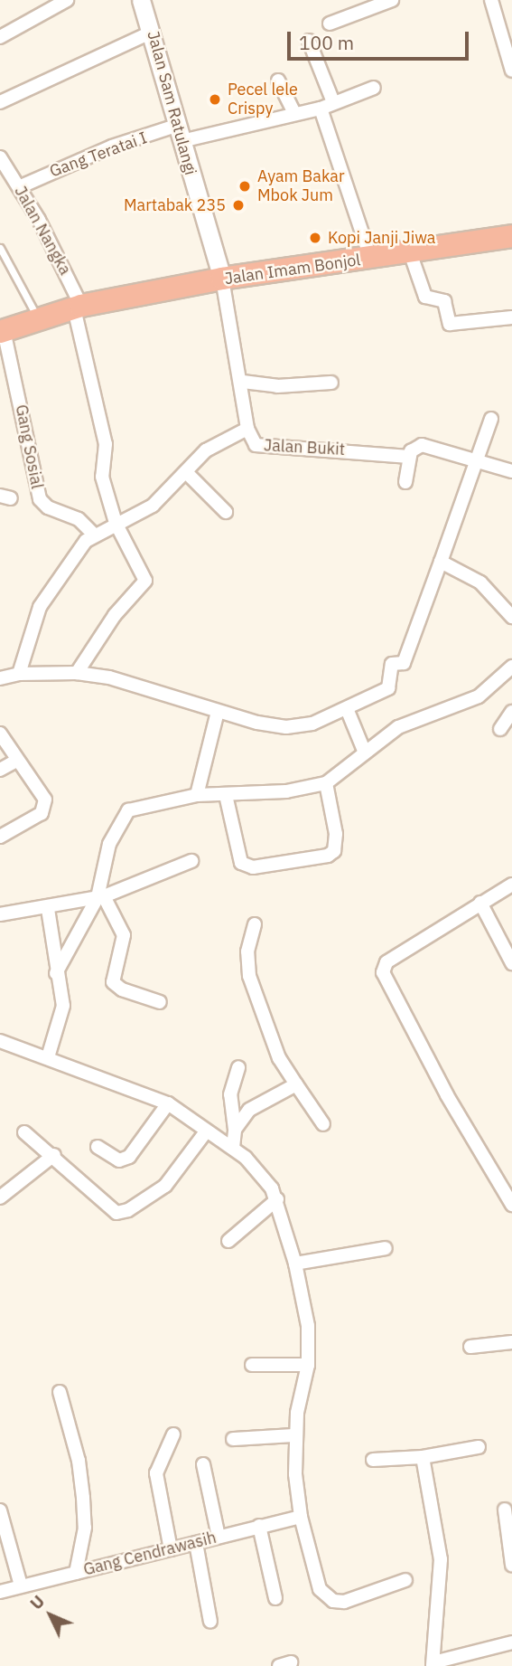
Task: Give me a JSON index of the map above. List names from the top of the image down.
{
  "streets": {
    "highway": ["Jalan Imam Bonjol"],
    "street": [
      "Jalan Sam Ratulangi",
      "Gang Teratai I",
      "Jalan Nangka",
      "Gang Sosial",
      "Jalan Bukit",
      "Gang Cendrawasih"
    ]
  },
  "crossings": [
    ["Jalan Sam Ratulangi", "Gang Teratai I"],
    ["Jalan Sam Ratulangi", "Jalan Imam Bonjol"],
    ["Jalan Sam Ratulangi", "Jalan Bukit"],
    ["Gang Teratai I", "Jalan Nangka"],
    ["Jalan Nangka", "Jalan Imam Bonjol"],
    ["Jalan Imam Bonjol", "Gang Sosial"],
    ["Jalan Imam Bonjol", "Jalan Bukit"]
  ],
  "places": [
    "Pecel lele Crispy",
    "Ayam Bakar Mbok Jum",
    "Martabak 235",
    "Kopi Janji Jiwa"
  ],
  "scale_bar": "100 m",
  "north": "top left"
}
